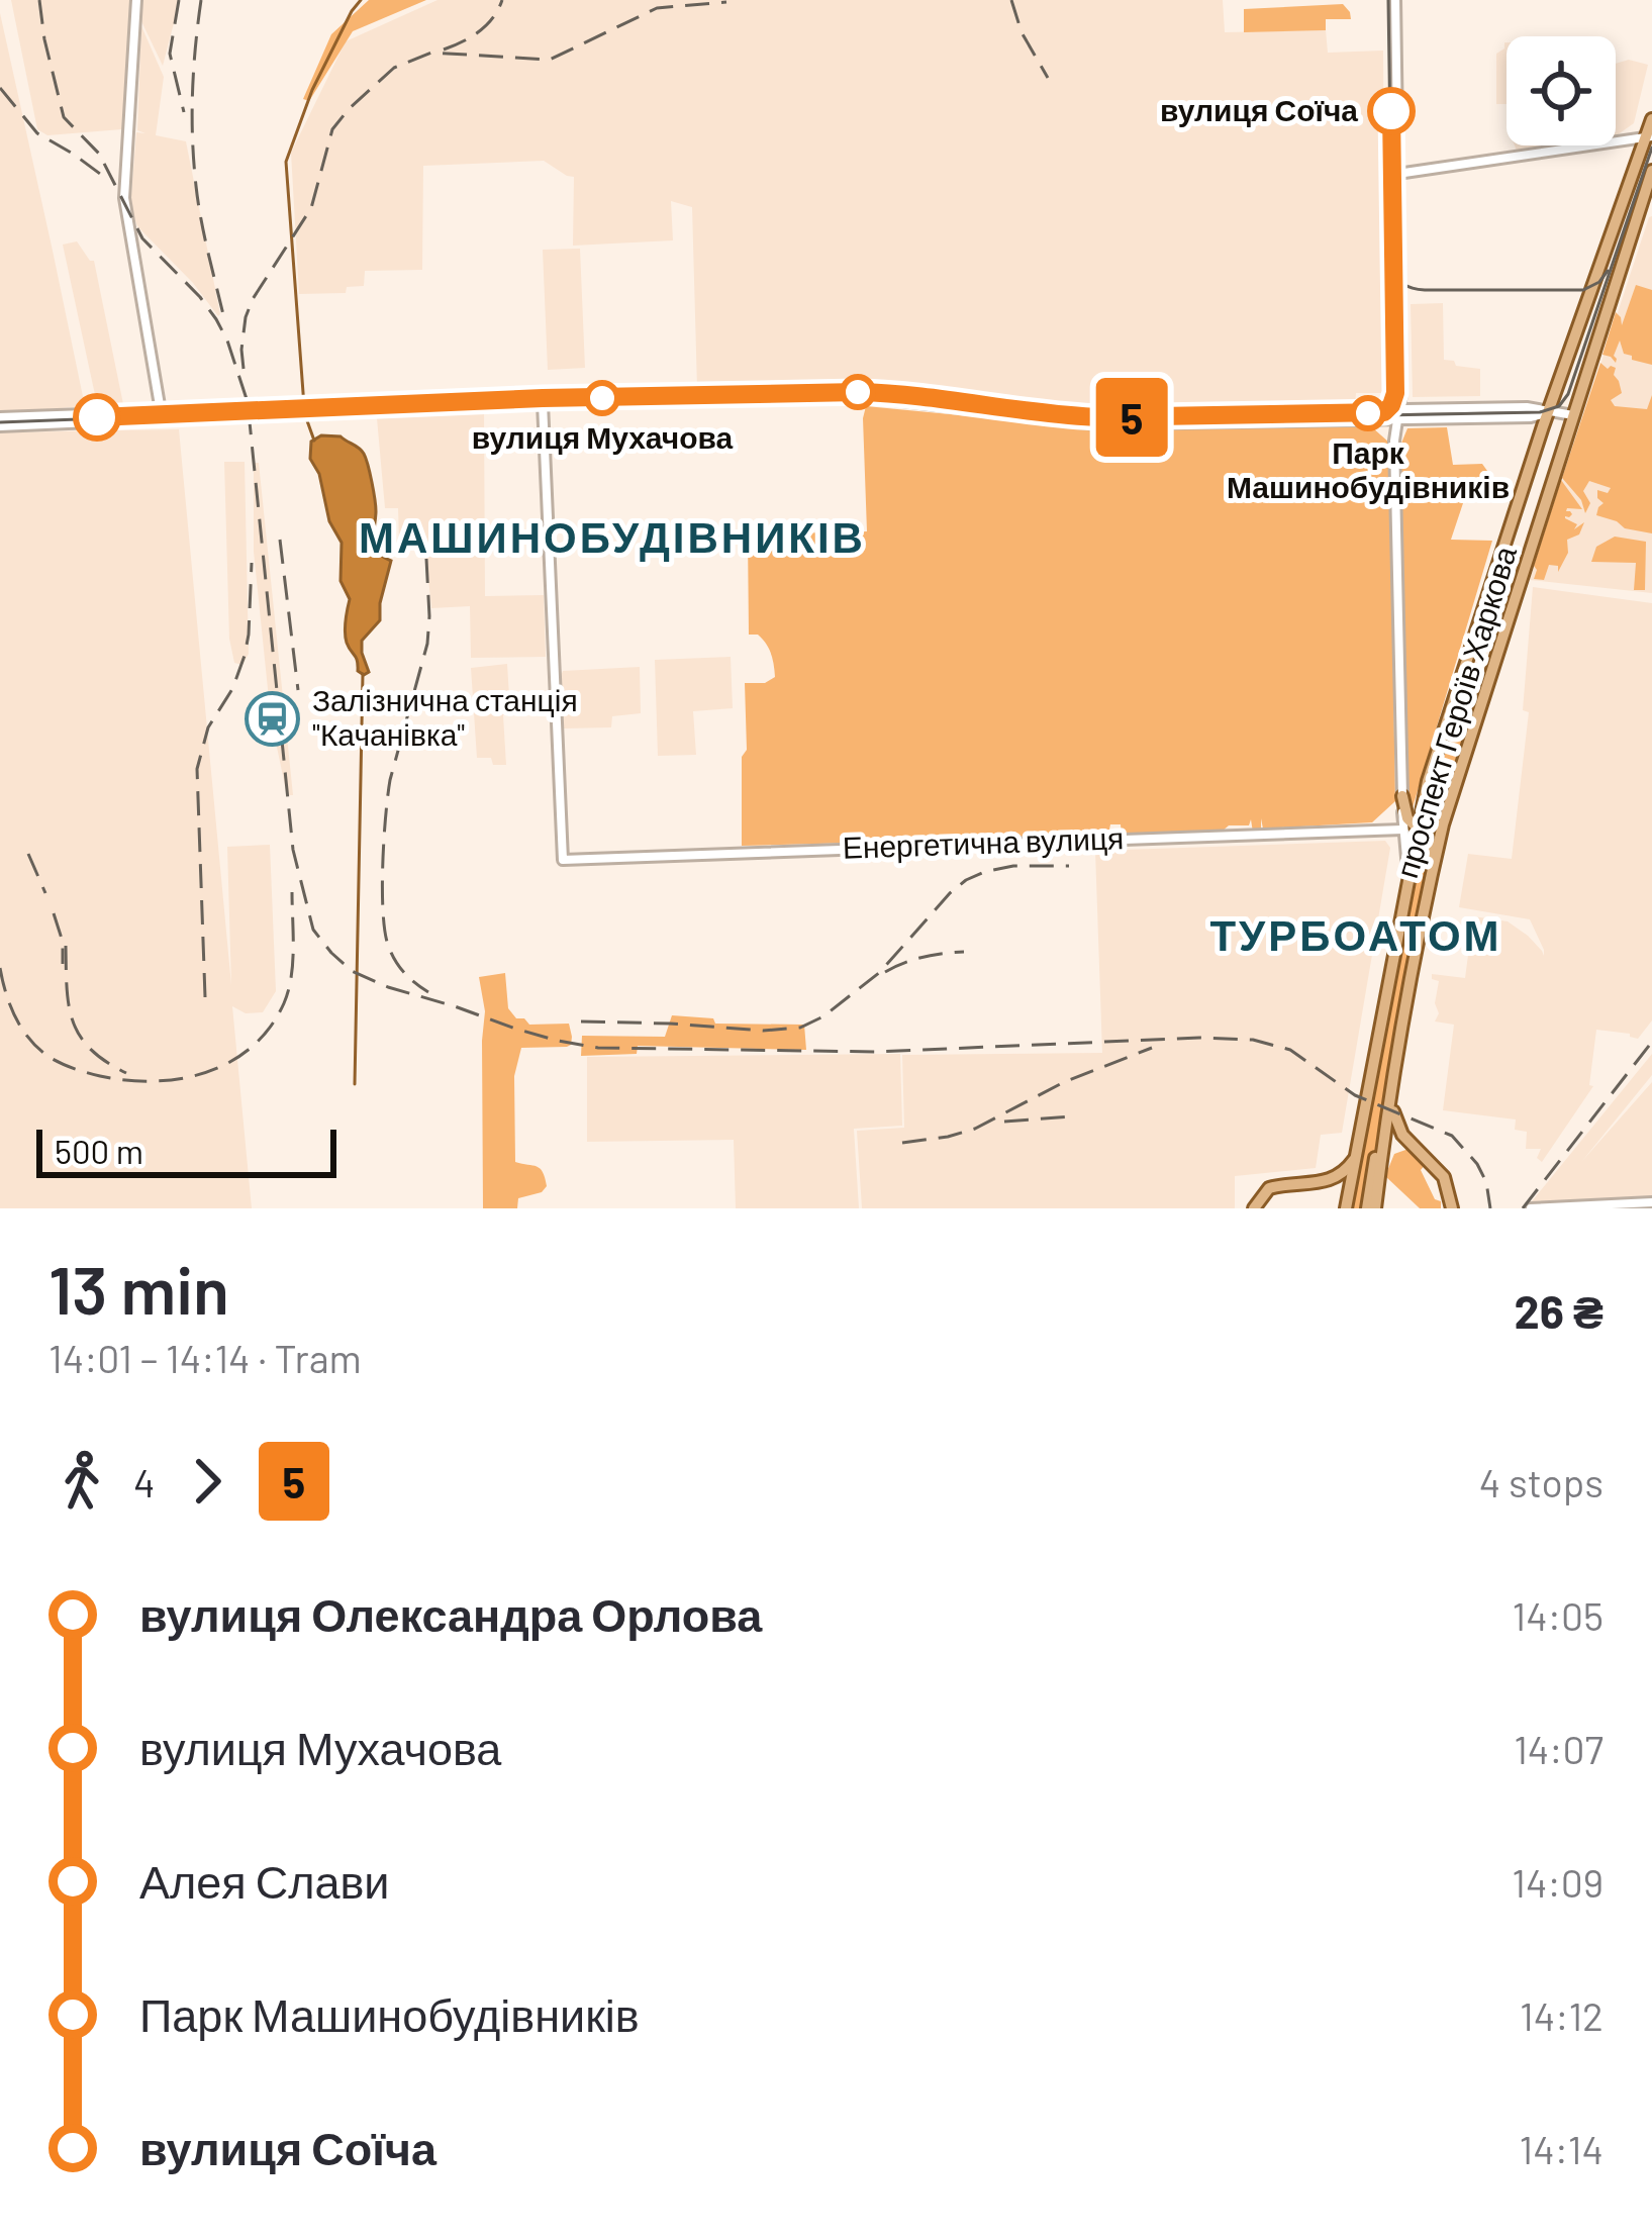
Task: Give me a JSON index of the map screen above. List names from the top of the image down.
{
  "streets": {
    "main road": ["проспект Героїв Харкова", "Енергетична вулиця"]
  },
  "districts": ["МАШИНОБУДІВНИКІВ", "ТУРБОАТОМ"],
  "places": {
    "other": ["вулиця Соїча", "вулиця Мухачова", "Парк Машинобудівників"],
    "station": ["Залізнична станція \"Качанівка\""]
  },
  "lines": ["tram line 5"],
  "scale_bar": "500 m",
  "page": {
    "on_map": "5",
    "scale": "500 m",
    "heading": ["13 min", "14:01 – 14:14 · Tram", "26 ₴"],
    "legs": ["4", "5", "4 stops"],
    "list": [
      {
        "name": "вулиця Олександра Орлова",
        "value": "14:05"
      },
      {
        "name": "вулиця Мухачова",
        "value": "14:07"
      },
      {
        "name": "Алея Слави",
        "value": "14:09"
      },
      {
        "name": "Парк Машинобудівників",
        "value": "14:12"
      },
      {
        "name": "вулиця Соїча",
        "value": "14:14"
      }
    ]
  }
}
